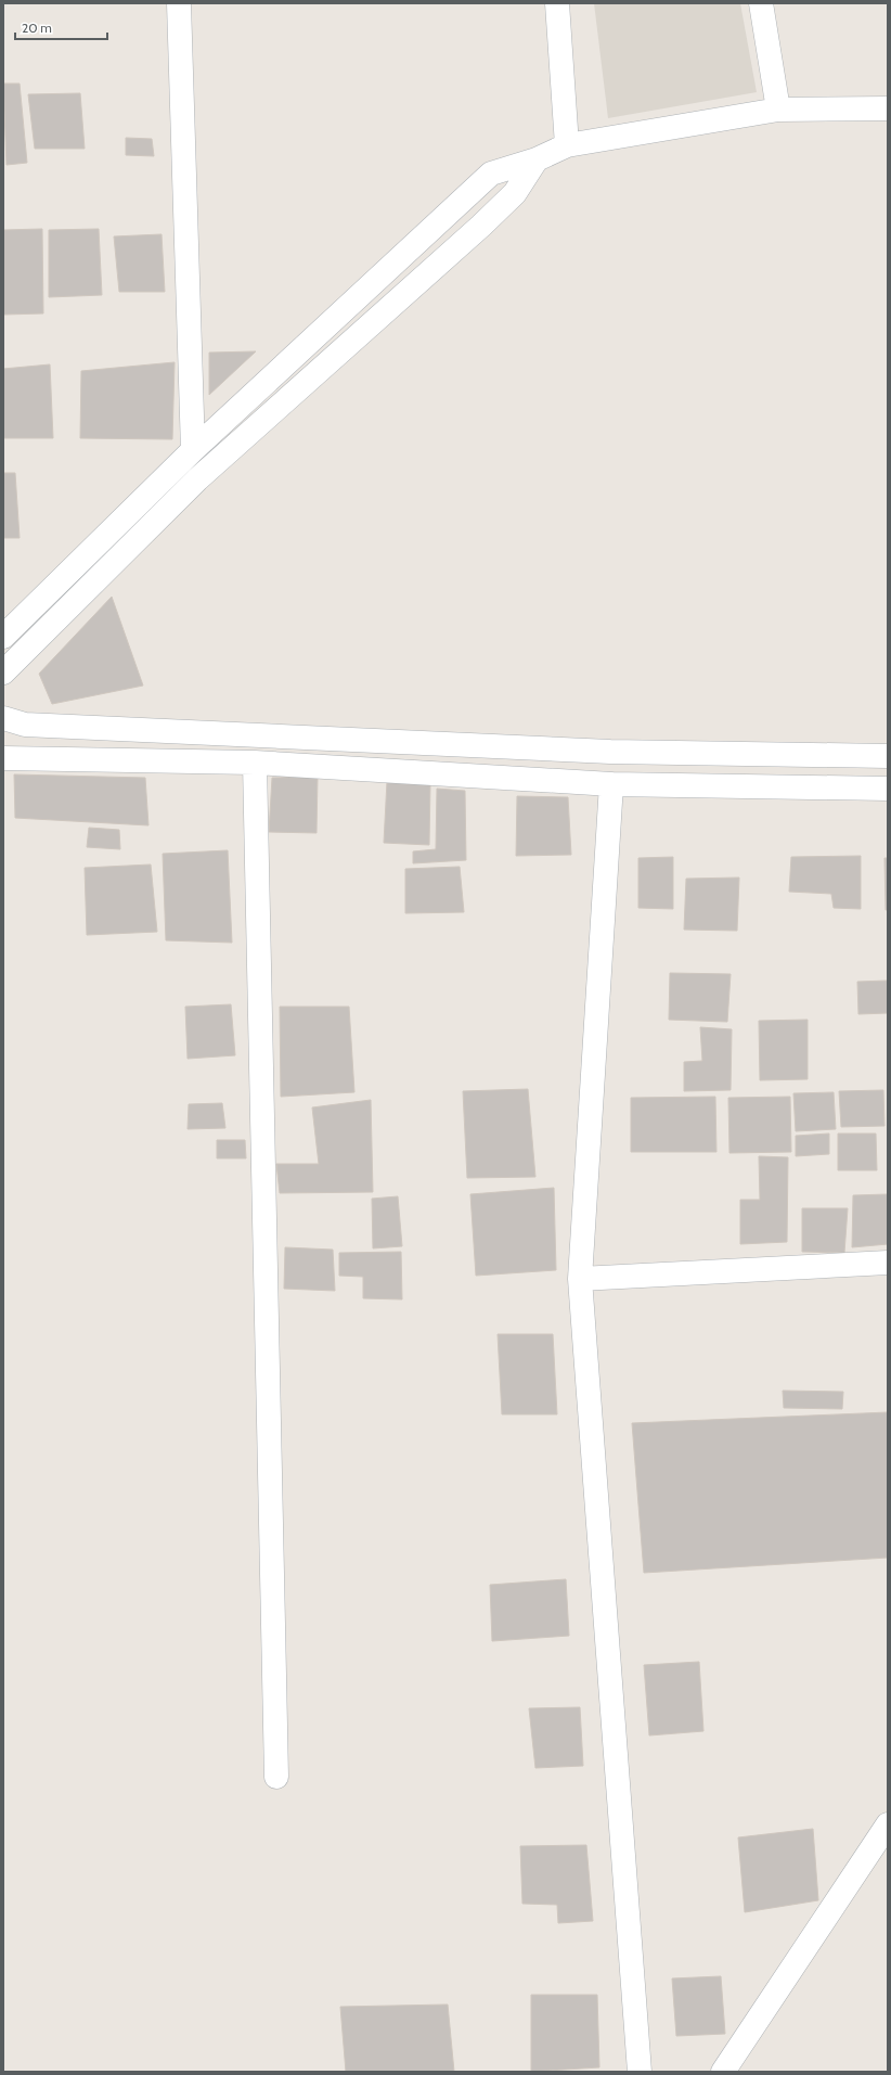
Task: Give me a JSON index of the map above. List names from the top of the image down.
{
  "scale_bar": "20 m"
}
